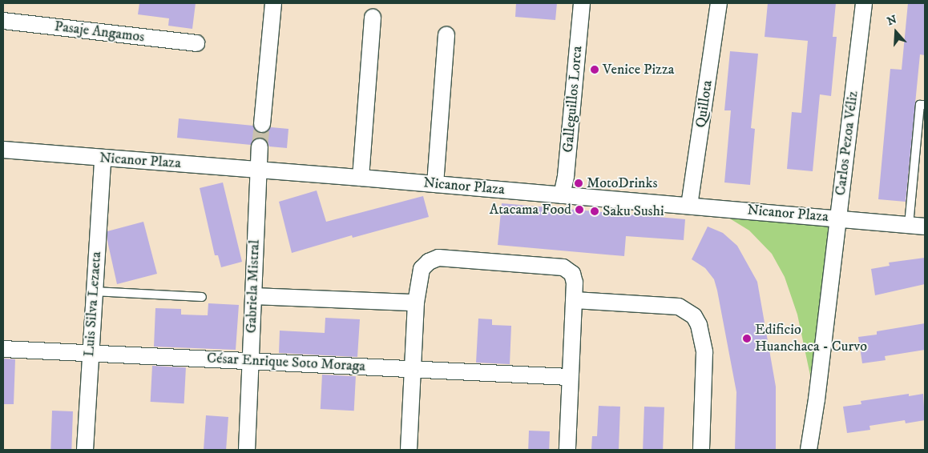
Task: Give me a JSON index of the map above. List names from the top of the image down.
{
  "streets": {
    "street": [
      "Pasaje Angamos",
      "Galleguillos Lorca",
      "Quillota",
      "Carlos Pezoa Véliz",
      "Nicanor Plaza",
      "Gabriela Mistral",
      "Luis Silva Lezaeta",
      "César Enrique Soto Moraga"
    ]
  },
  "crossings": [
    ["Galleguillos Lorca", "Nicanor Plaza"],
    ["Quillota", "Nicanor Plaza"],
    ["Carlos Pezoa Véliz", "Nicanor Plaza"],
    ["Nicanor Plaza", "Gabriela Mistral"],
    ["Nicanor Plaza", "Luis Silva Lezaeta"],
    ["Gabriela Mistral", "César Enrique Soto Moraga"],
    ["Luis Silva Lezaeta", "César Enrique Soto Moraga"]
  ],
  "places": [
    "Venice Pizza",
    "MotoDrinks",
    "Atacama Food",
    "Saku Sushi",
    "Edificio Huanchaca - Curvo"
  ],
  "north": "top"
}
